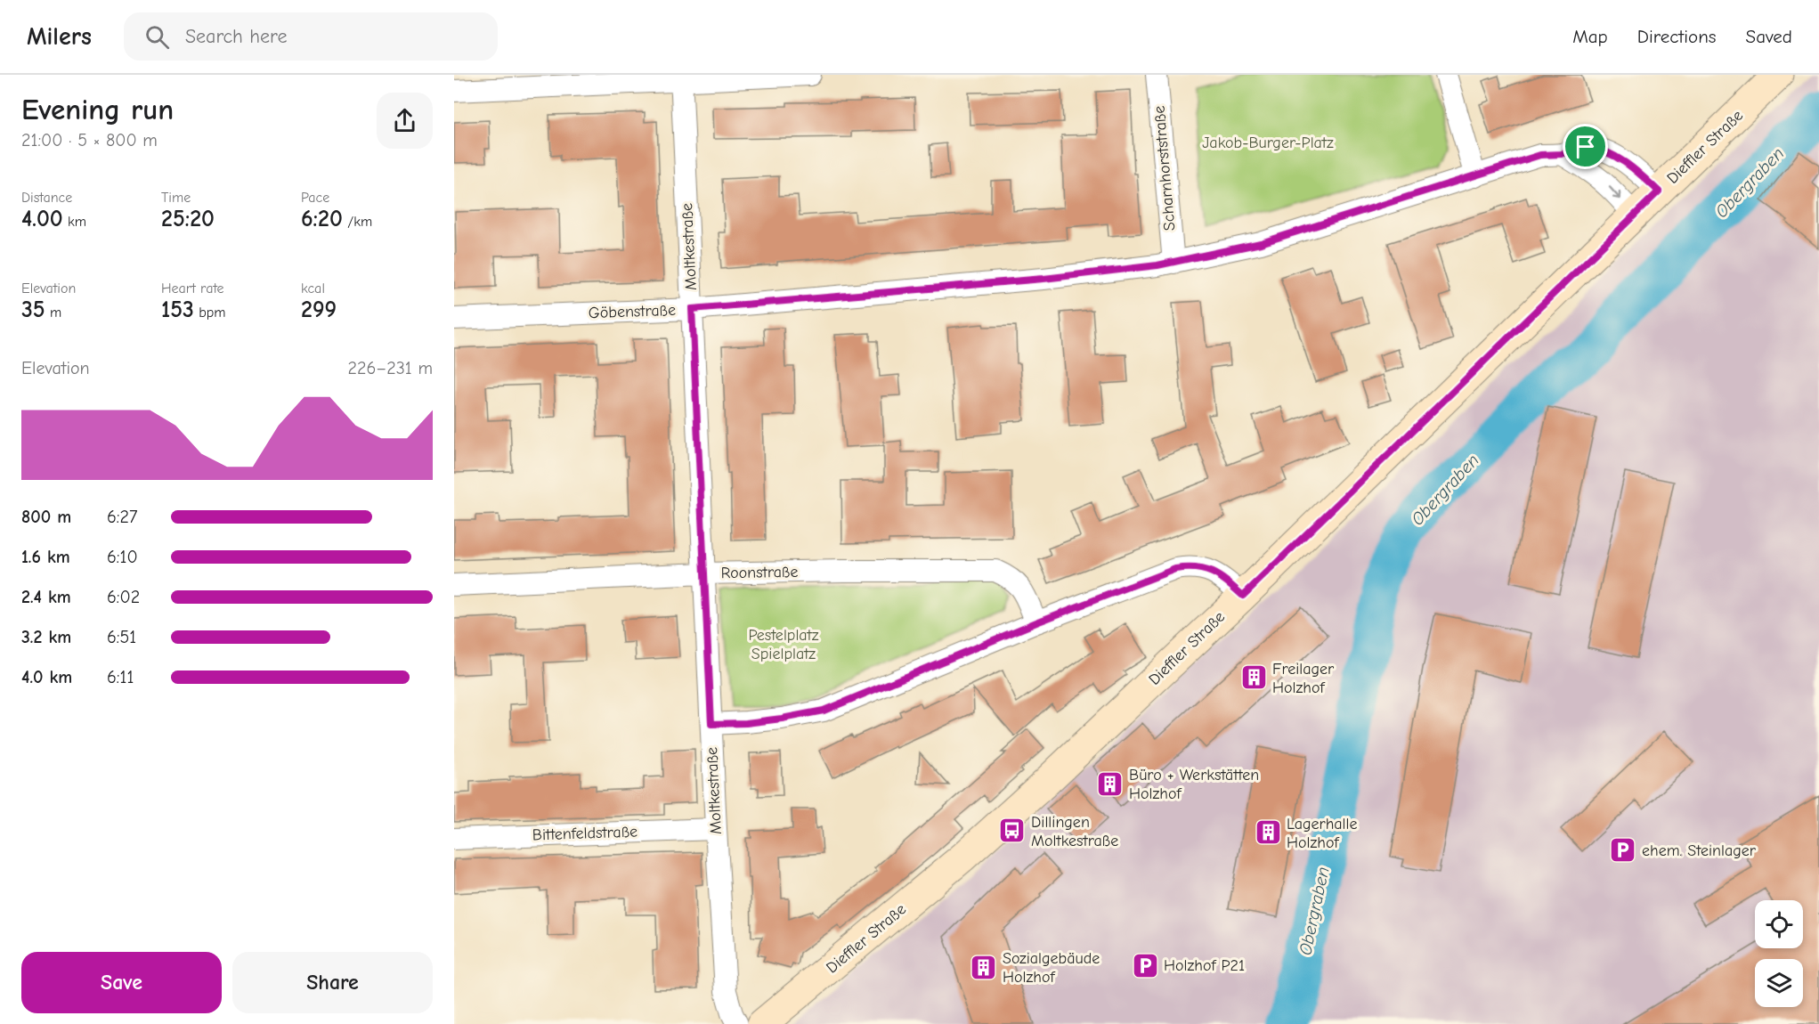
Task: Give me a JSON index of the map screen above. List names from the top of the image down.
{
  "streets": {
    "main road": ["Dieffler Straße"],
    "street": [
      "Scharnhorststraße",
      "Moltkestraße",
      "Göbenstraße",
      "Roonstraße",
      "Bittenfeldstraße"
    ]
  },
  "crossings": [
    ["Dieffler Straße", "Göbenstraße"],
    ["Scharnhorststraße", "Göbenstraße"],
    ["Moltkestraße", "Göbenstraße"],
    ["Moltkestraße", "Roonstraße"],
    ["Moltkestraße", "Bittenfeldstraße"]
  ],
  "water": ["Obergraben"],
  "parks": ["Jakob-Burger-Platz", "Pestelplatz Spielplatz"],
  "places": {
    "building": [
      "Freilager Holzhof",
      "Büro + Werkstätten Holzhof",
      "Lagerhalle Holzhof",
      "Sozialgebäude Holzhof"
    ],
    "bus stop": ["Dillingen Moltkestraße"],
    "parking": ["ehem. Steinlager", "Holzhof P21"]
  },
  "page": {
    "header": "Milers",
    "search": "Search here",
    "nav": ["Map", "Directions", "Saved"],
    "heading": ["Evening run", "21:00 · 5 × 800 m"],
    "stats": [
      ["Distance", "4.00 km"],
      ["Time", "25:20"],
      ["Pace", "6:20 /km"],
      ["Elevation", "35 m"],
      ["Heart rate", "153 bpm"],
      ["kcal", "299"]
    ],
    "chart": ["Elevation", "226–231 m"],
    "list": [
      {
        "name": "800 m",
        "note": "6:27"
      },
      {
        "name": "1.6 km",
        "note": "6:10"
      },
      {
        "name": "2.4 km",
        "note": "6:02"
      },
      {
        "name": "3.2 km",
        "note": "6:51"
      },
      {
        "name": "4.0 km",
        "note": "6:11"
      }
    ],
    "buttons": ["Save", "Share"]
  }
}
